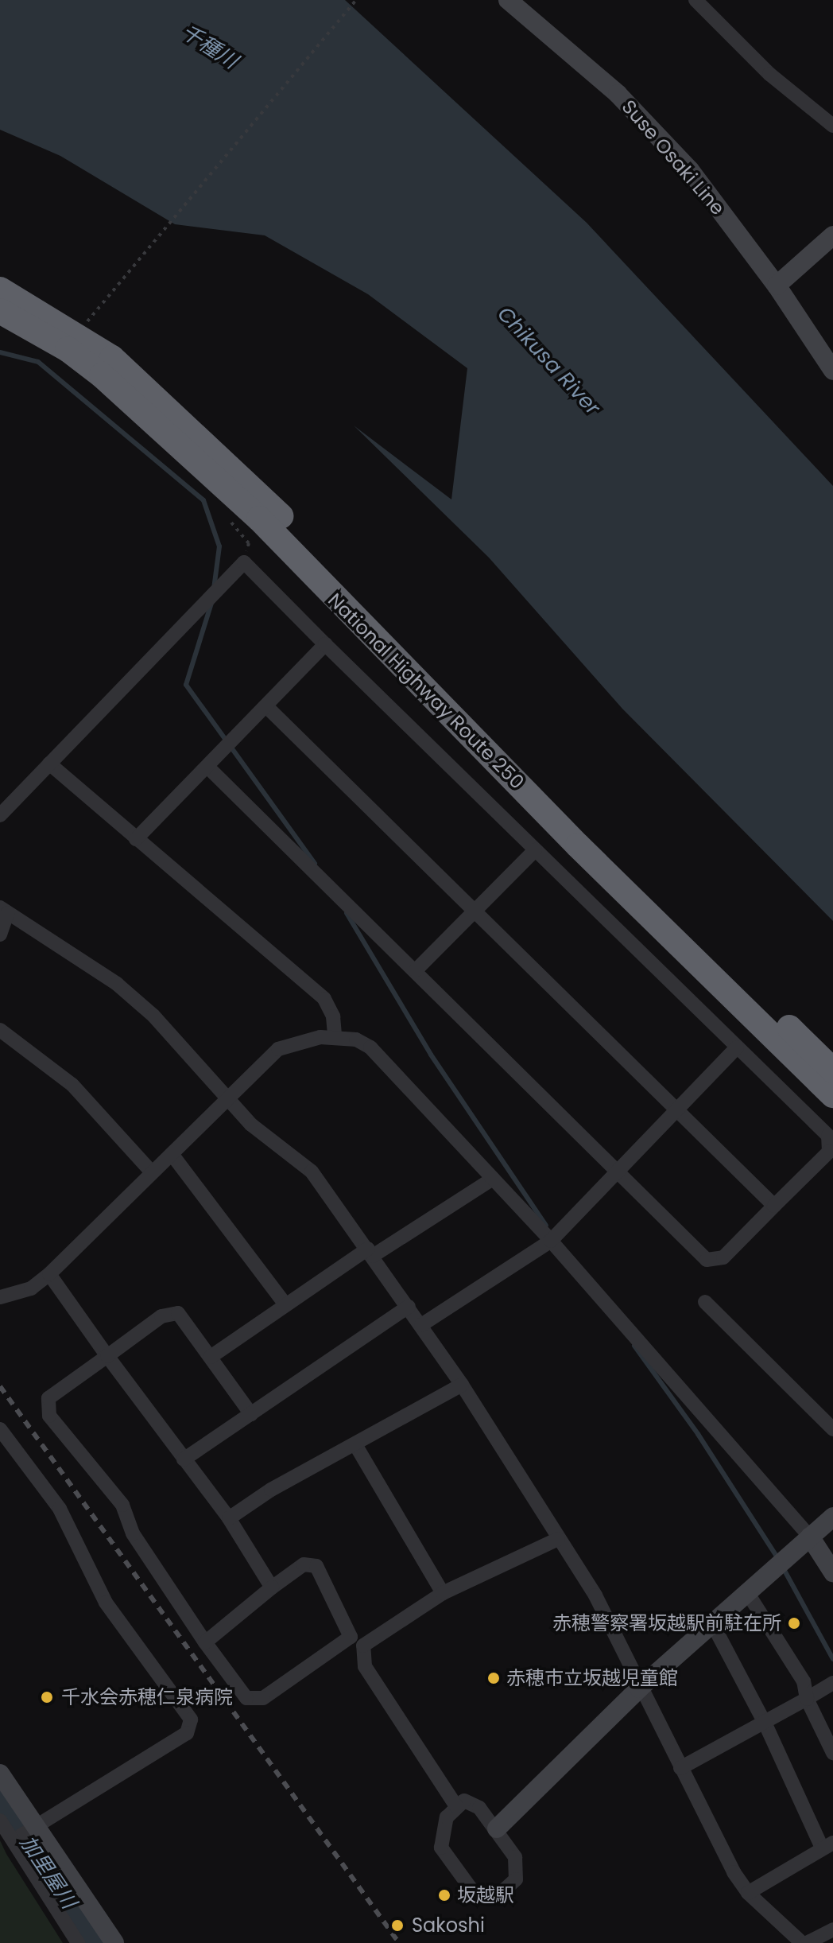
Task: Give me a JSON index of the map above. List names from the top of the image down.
{
  "streets": {
    "highway": ["National Highway Route 250"],
    "main road": ["Suse Osaki Line"]
  },
  "water": ["千種川", "Chikusa River", "加里屋川"],
  "places": [
    "赤穂警察署坂越駅前駐在所",
    "赤穂市立坂越児童館",
    "千水会赤穂仁泉病院",
    "坂越駅",
    "Sakoshi"
  ]
}
